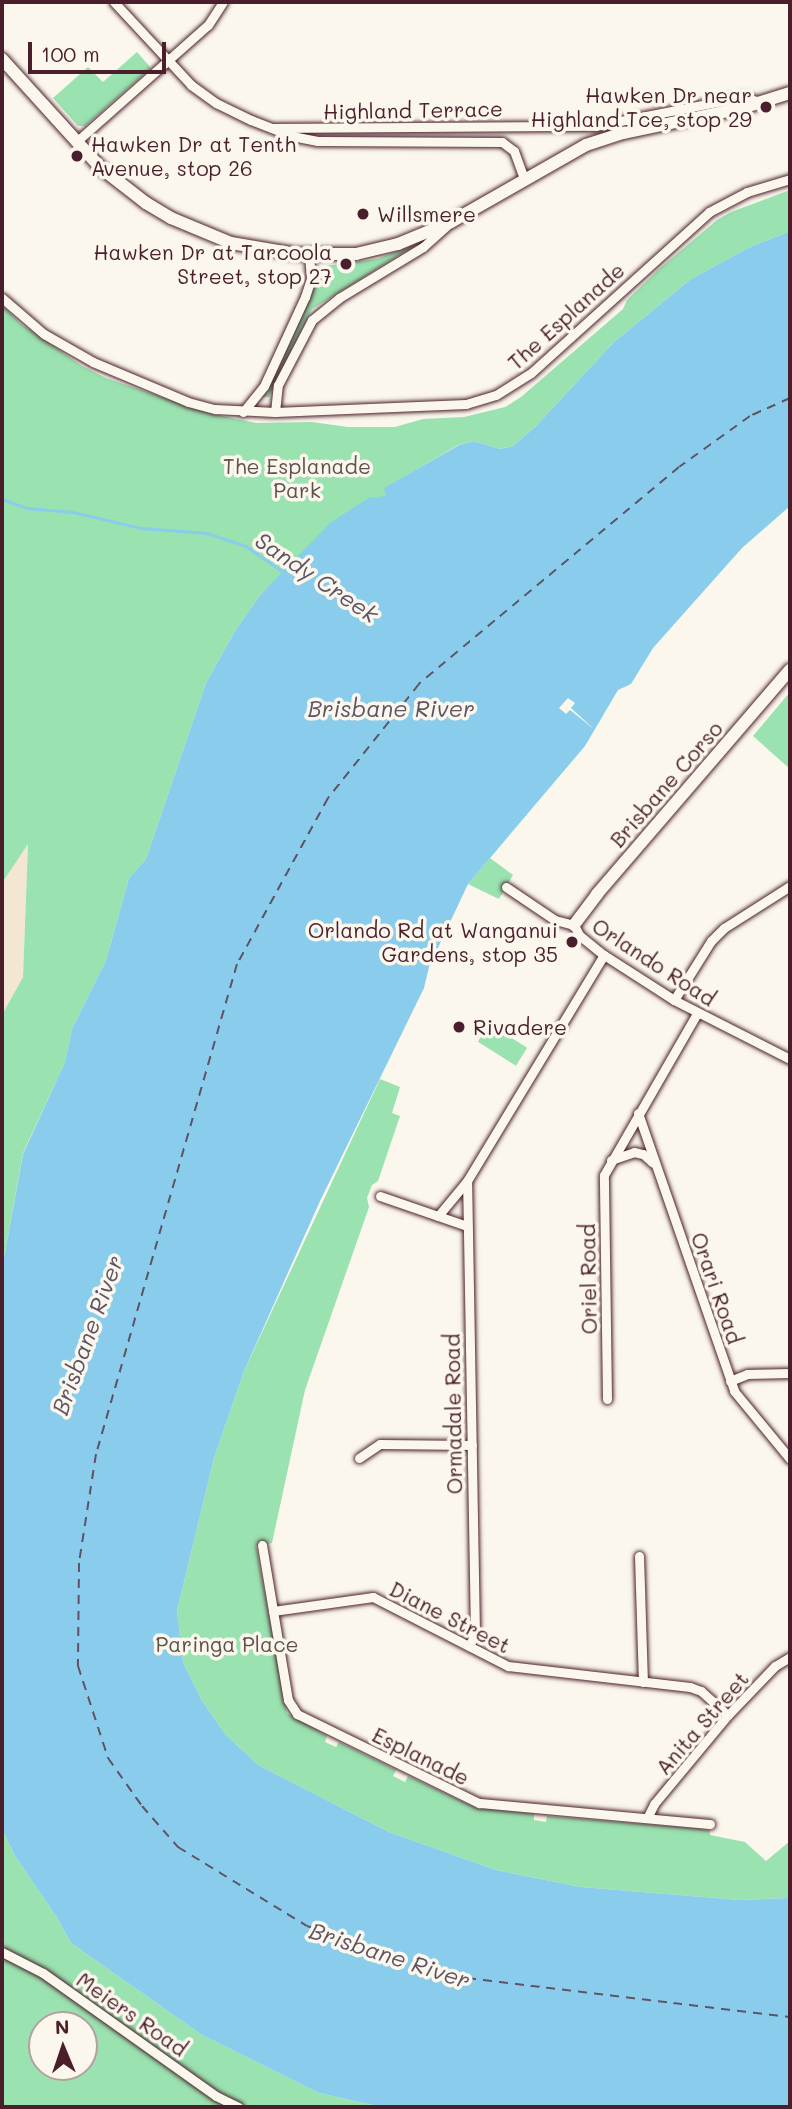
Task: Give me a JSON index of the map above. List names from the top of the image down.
{
  "streets": {
    "main road": ["Brisbane Corso"],
    "street": [
      "Highland Terrace",
      "The Esplanade",
      "Orlando Road",
      "Oriel Road",
      "Orari Road",
      "Ormadale Road",
      "Diane Street",
      "Anita Street",
      "Esplanade",
      "Meiers Road"
    ]
  },
  "crossings": [
    ["Brisbane Corso", "Orlando Road"],
    ["Orlando Road", "Oriel Road"],
    ["Oriel Road", "Orari Road"],
    ["Ormadale Road", "Diane Street"],
    ["Diane Street", "Anita Street"],
    ["Diane Street", "Esplanade"],
    ["Anita Street", "Esplanade"]
  ],
  "water": ["Sandy Creek", "Brisbane River"],
  "parks": ["The Esplanade Park", "Paringa Place"],
  "places": [
    "Hawken Dr near Highland Tce, stop 29",
    "Hawken Dr at Tenth Avenue, stop 26",
    "Willsmere",
    "Hawken Dr at Tarcoola Street, stop 27",
    "Orlando Rd at Wanganui Gardens, stop 35",
    "Rivadere"
  ],
  "scale_bar": "100 m",
  "north": "top"
}
